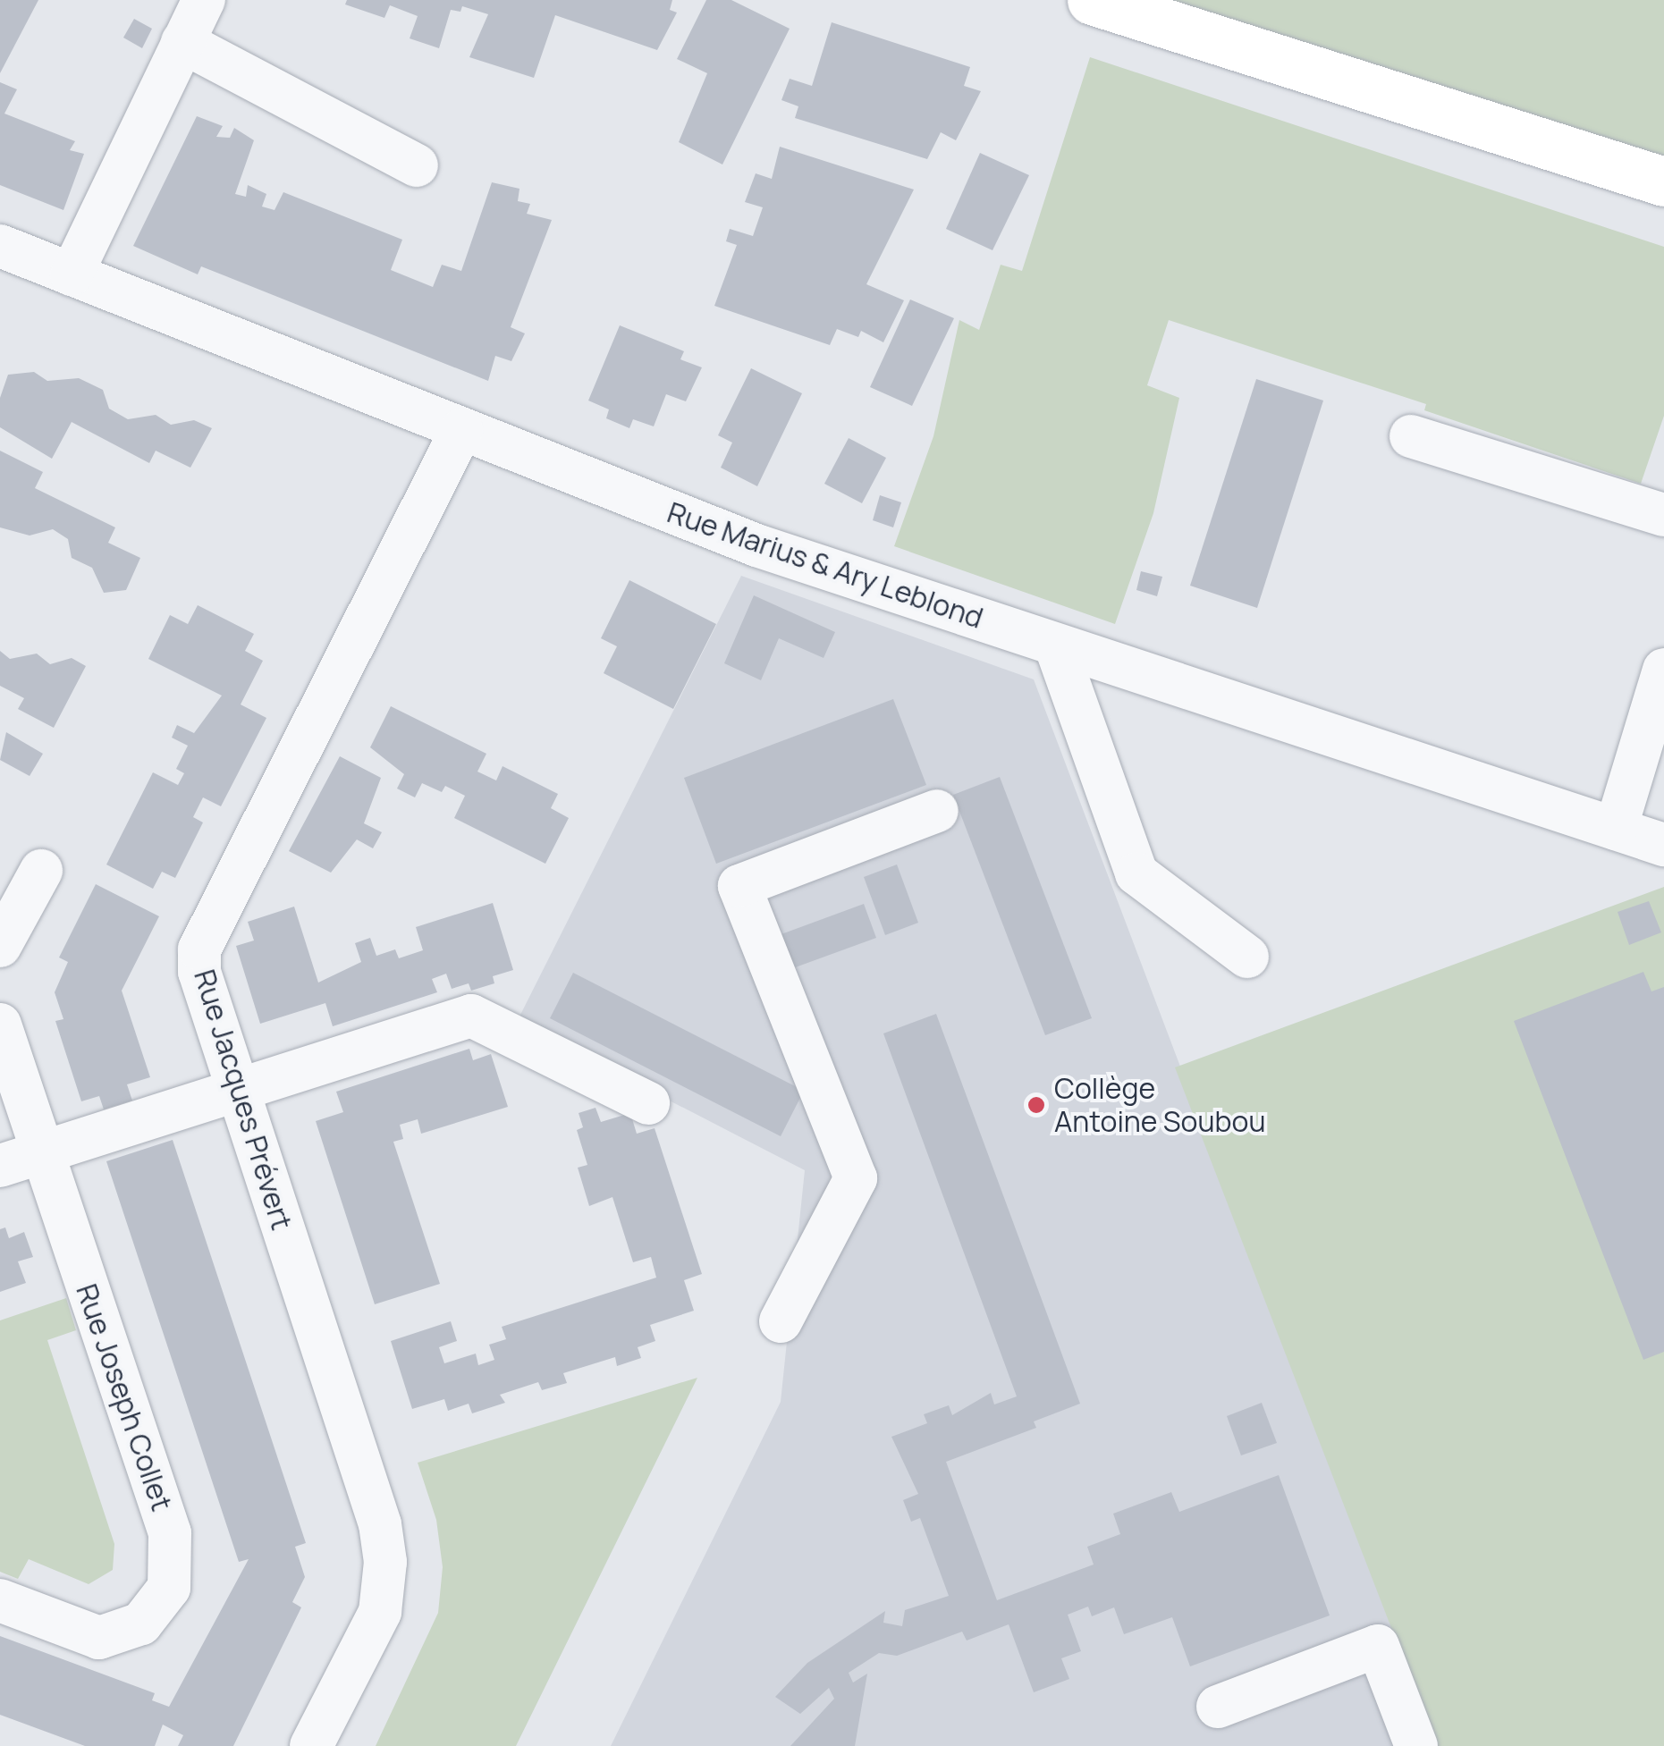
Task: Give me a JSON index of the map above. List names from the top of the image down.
{
  "streets": {
    "street": ["Rue Marius & Ary Leblond", "Rue Jacques Prévert", "Rue Joseph Collet"]
  },
  "crossings": [
    ["Rue Marius & Ary Leblond", "Rue Jacques Prévert"]
  ],
  "places": ["Collège Antoine Soubou"]
}
